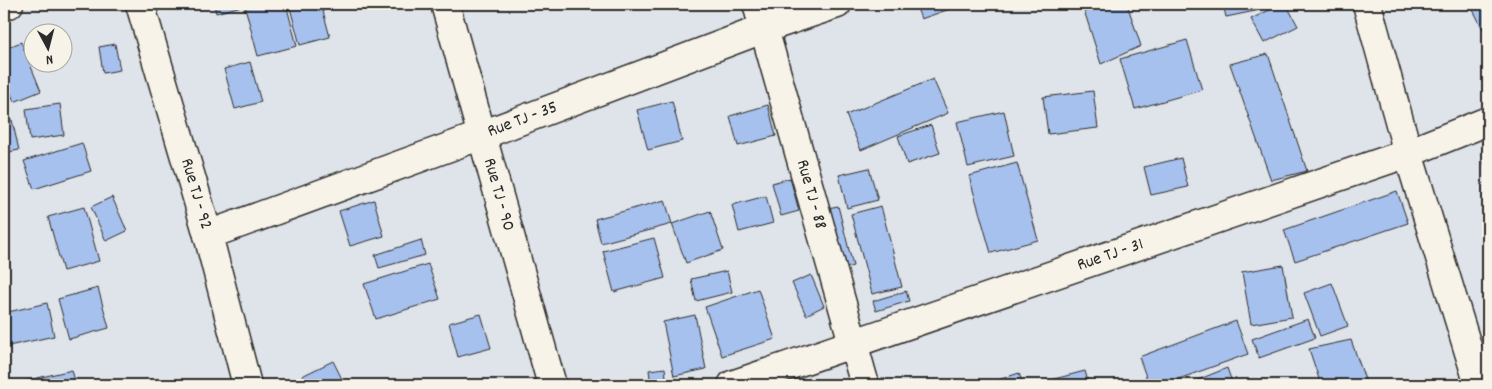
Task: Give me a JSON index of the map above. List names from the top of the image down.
{
  "streets": {
    "street": [
      "Rue TJ - 35",
      "Rue TJ - 92",
      "Rue TJ - 90",
      "Rue TJ - 88",
      "Rue TJ - 31"
    ]
  },
  "crossings": [
    ["Rue TJ - 35", "Rue TJ - 92"],
    ["Rue TJ - 35", "Rue TJ - 90"],
    ["Rue TJ - 35", "Rue TJ - 88"],
    ["Rue TJ - 88", "Rue TJ - 31"]
  ],
  "north": "bottom"
}
